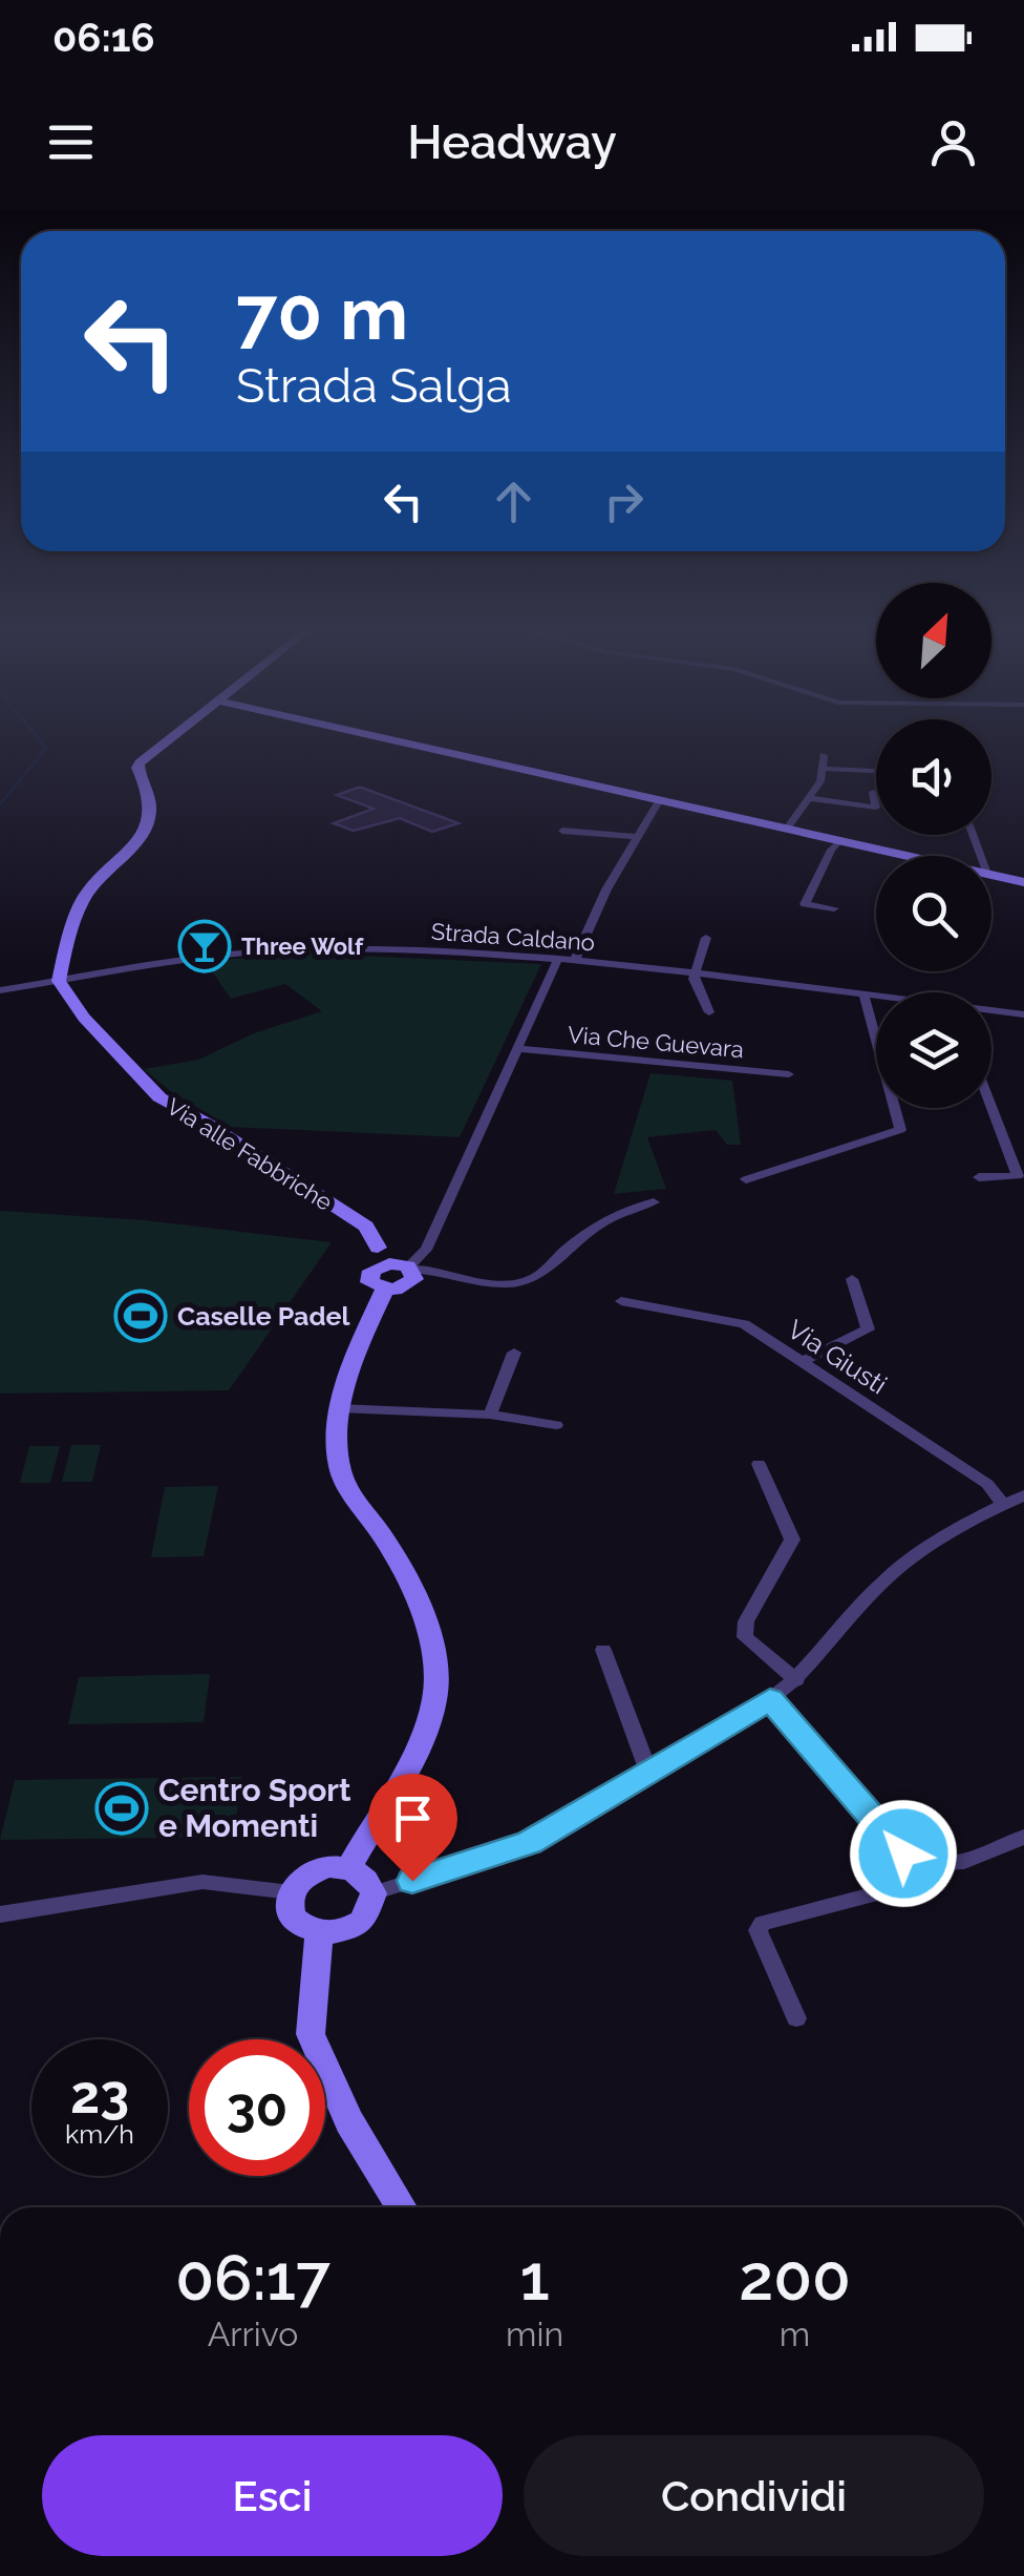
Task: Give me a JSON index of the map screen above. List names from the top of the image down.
{
  "streets": {
    "street": [
      "Strada Caldano",
      "Via Che Guevara",
      "Via alle Fabbriche",
      "Via Giusti"
    ]
  },
  "crossings": [
    ["Strada Caldano", "Via Che Guevara"],
    ["Strada Caldano", "Via alle Fabbriche"],
    ["Via Che Guevara", "Via alle Fabbriche"]
  ],
  "places": {
    "bar": ["Three Wolf"],
    "sports": ["Caselle Padel", "Centro Sport e Momenti"]
  },
  "north": "top right",
  "page": {
    "status": "06:16",
    "header": "Headway",
    "turn": ["70 m", "Strada Salga"],
    "speed": "23 km/h",
    "limit": "30",
    "eta": [
      "06:17",
      "Arrivo",
      "1",
      "min",
      "200",
      "m"
    ],
    "buttons": ["Esci", "Condividi"]
  }
}
